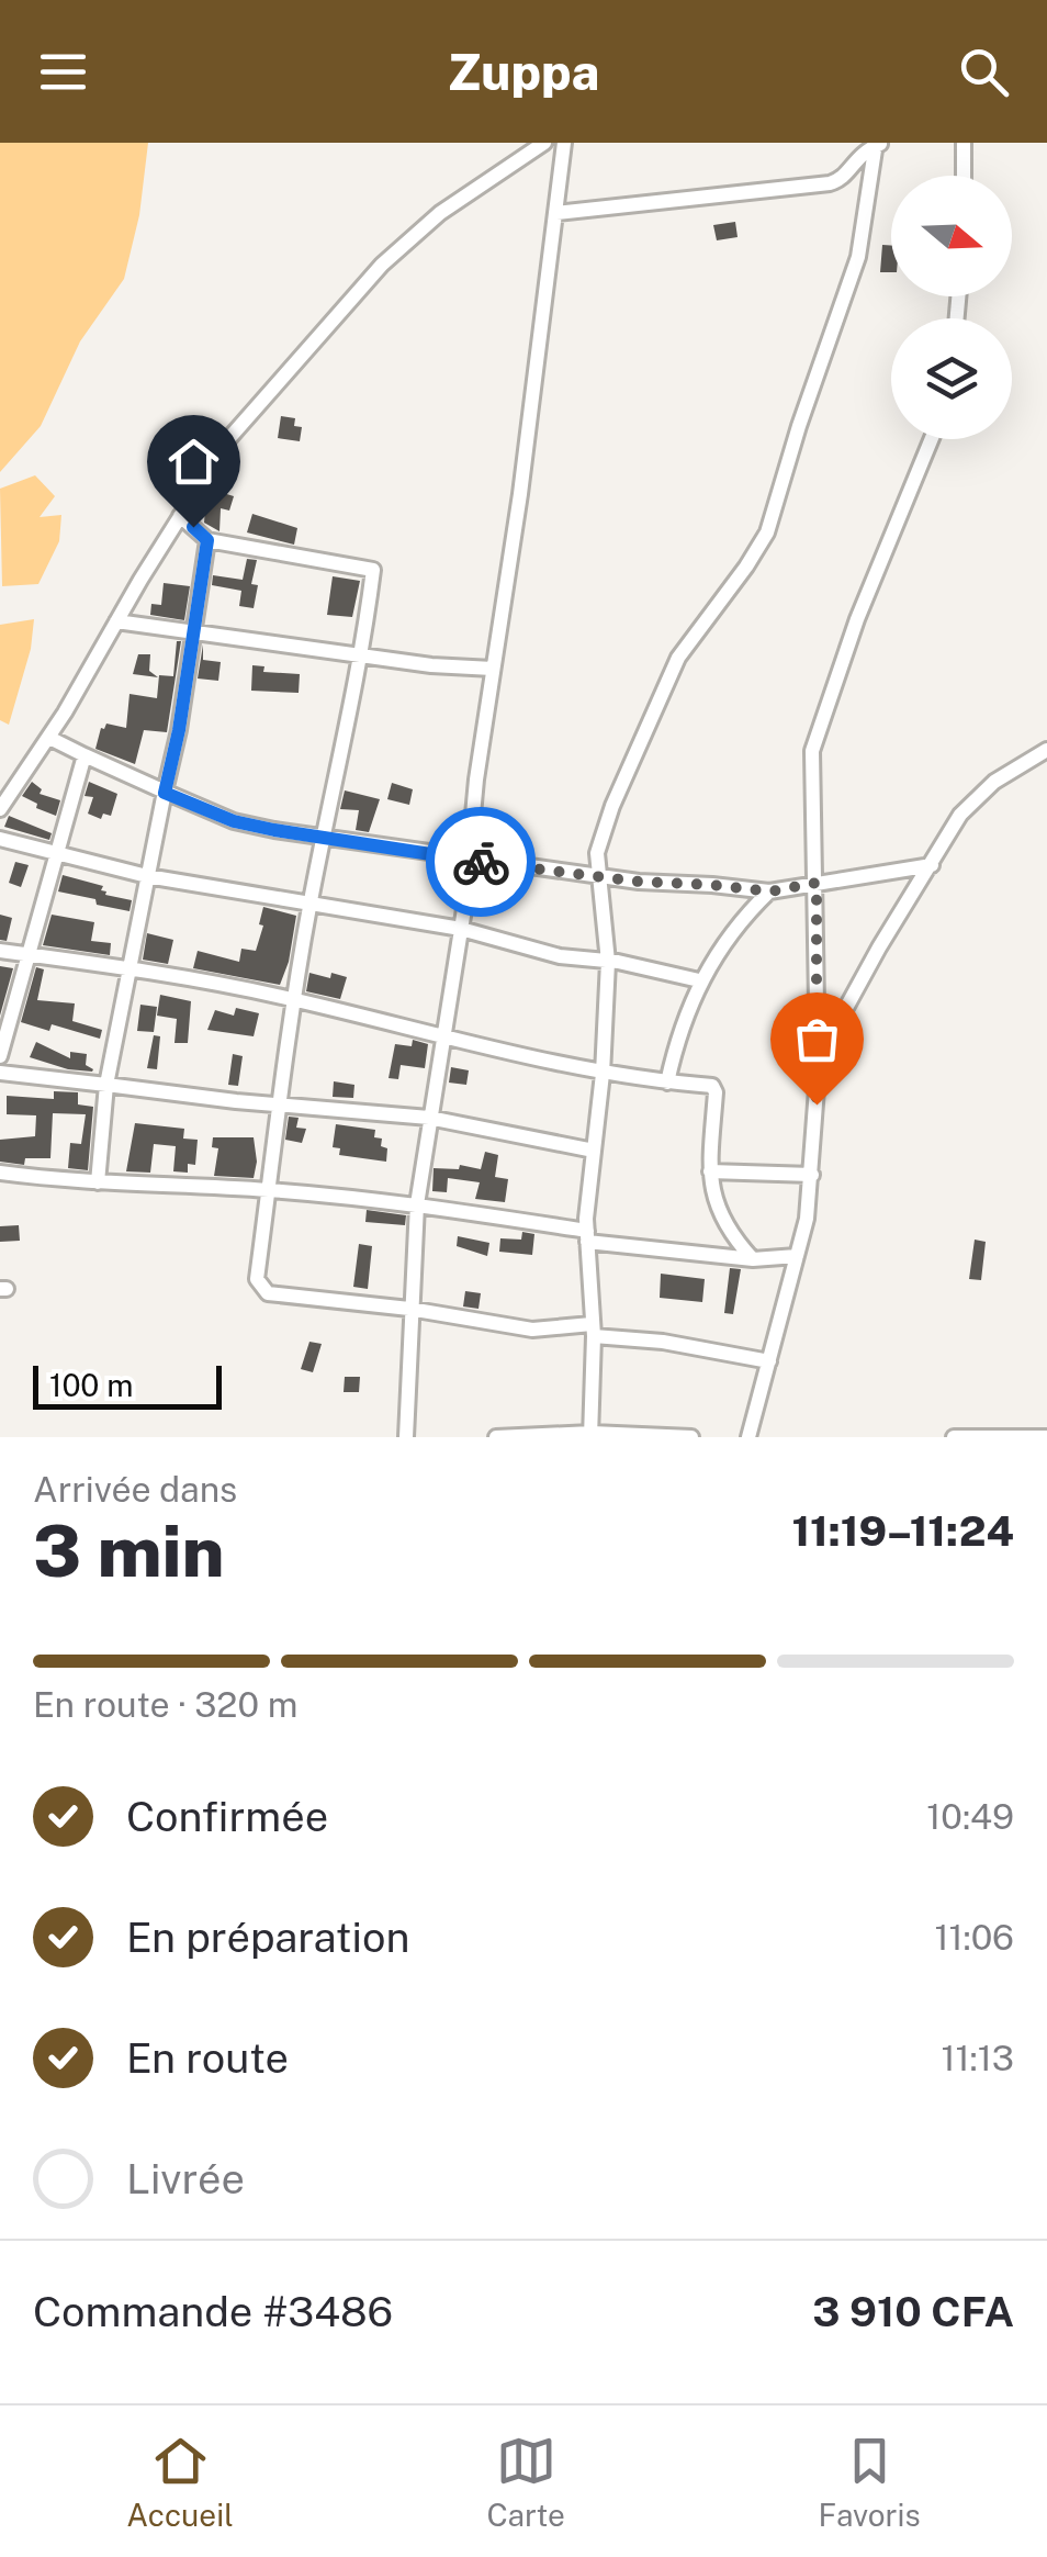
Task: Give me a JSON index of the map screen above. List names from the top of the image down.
{
  "scale_bar": "100 m",
  "north": "right",
  "page": {
    "header": "Zuppa",
    "scale": "100 m",
    "heading": ["3 min", "Arrivée dans", "11:19–11:24"],
    "panel": ["Commande #3486", "3 910 CFA"],
    "bar": "En route · 320 m",
    "list": [
      ["Confirmée", "10:49"],
      ["En préparation", "11:06"],
      ["En route", "11:13"],
      "Livrée"
    ],
    "tabs": ["Accueil", "Carte", "Favoris"]
  }
}
